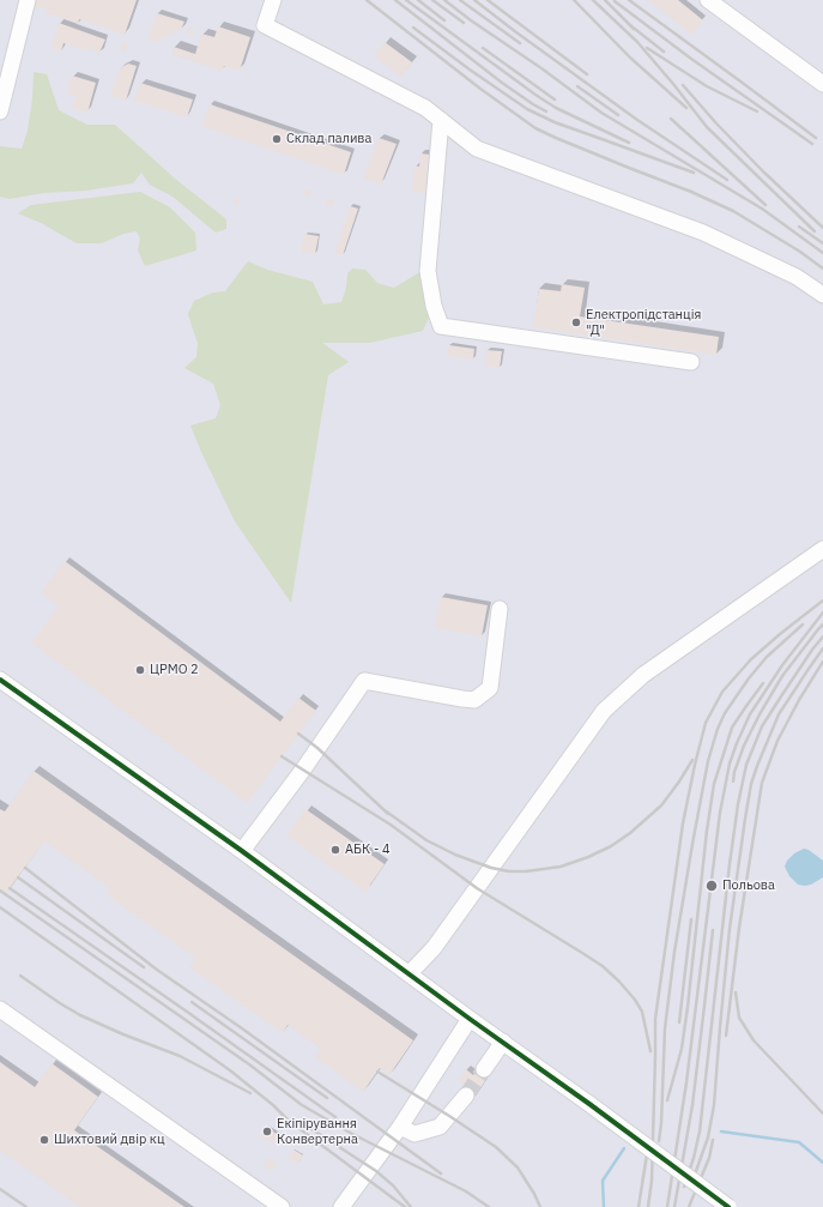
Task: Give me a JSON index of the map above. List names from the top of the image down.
{
  "places": [
    "Склад палива",
    "Електропідстанція \"Д\"",
    "ЦРМО 2",
    "АБК - 4",
    "Польова",
    "Екіпірування Конвертерна",
    "Шихтовий двір кц"
  ]
}
